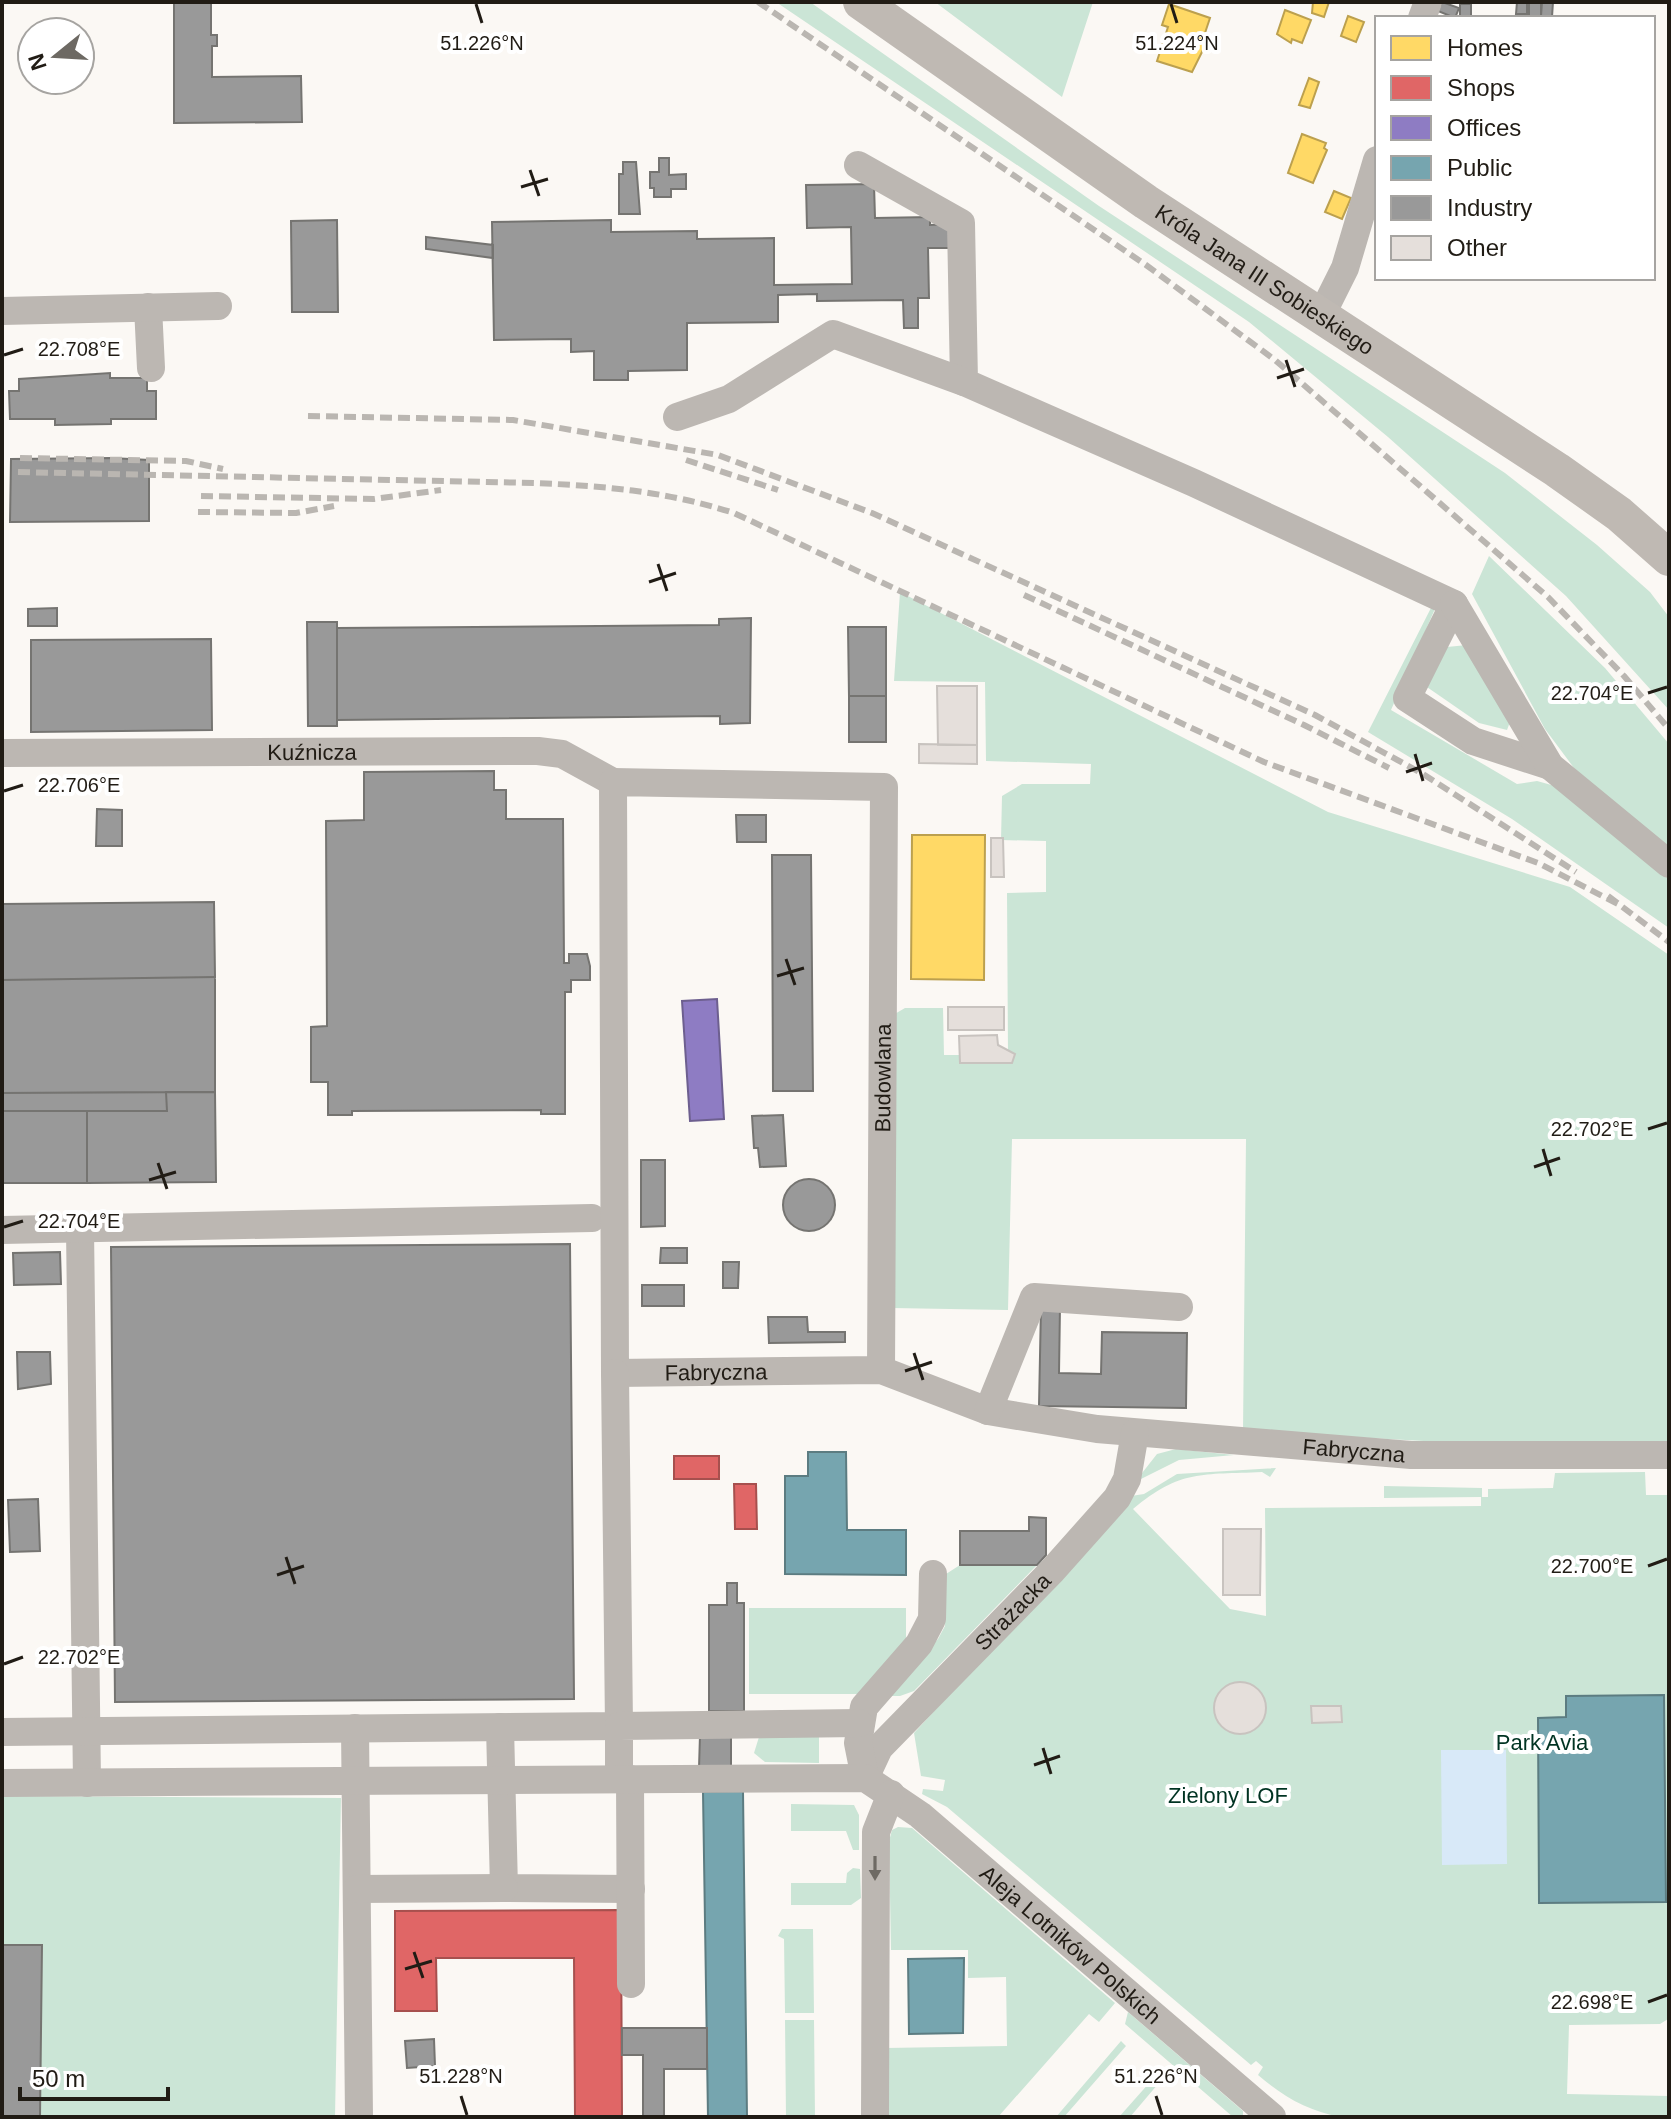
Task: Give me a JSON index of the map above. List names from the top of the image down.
{
  "streets": {
    "main road": ["Króla Jana III Sobieskiego"],
    "street": [
      "Kuźnicza",
      "Budowlana",
      "Fabryczna",
      "Strażacka",
      "Aleja Lotników Polskich"
    ]
  },
  "crossings": [
    ["Kuźnicza", "Budowlana"],
    ["Budowlana", "Fabryczna"],
    ["Fabryczna", "Strażacka"],
    ["Strażacka", "Aleja Lotników Polskich"]
  ],
  "parks": ["Park Avia", "Zielony LOF"],
  "legend": [
    "Homes",
    "Shops",
    "Offices",
    "Public",
    "Industry",
    "Other"
  ],
  "scale_bar": "50 m",
  "north": "left",
  "coordinates": [
    "51.226°N",
    "51.224°N",
    "22.708°E",
    "22.704°E",
    "22.706°E",
    "22.702°E",
    "22.700°E",
    "22.698°E",
    "51.228°N"
  ]
}
